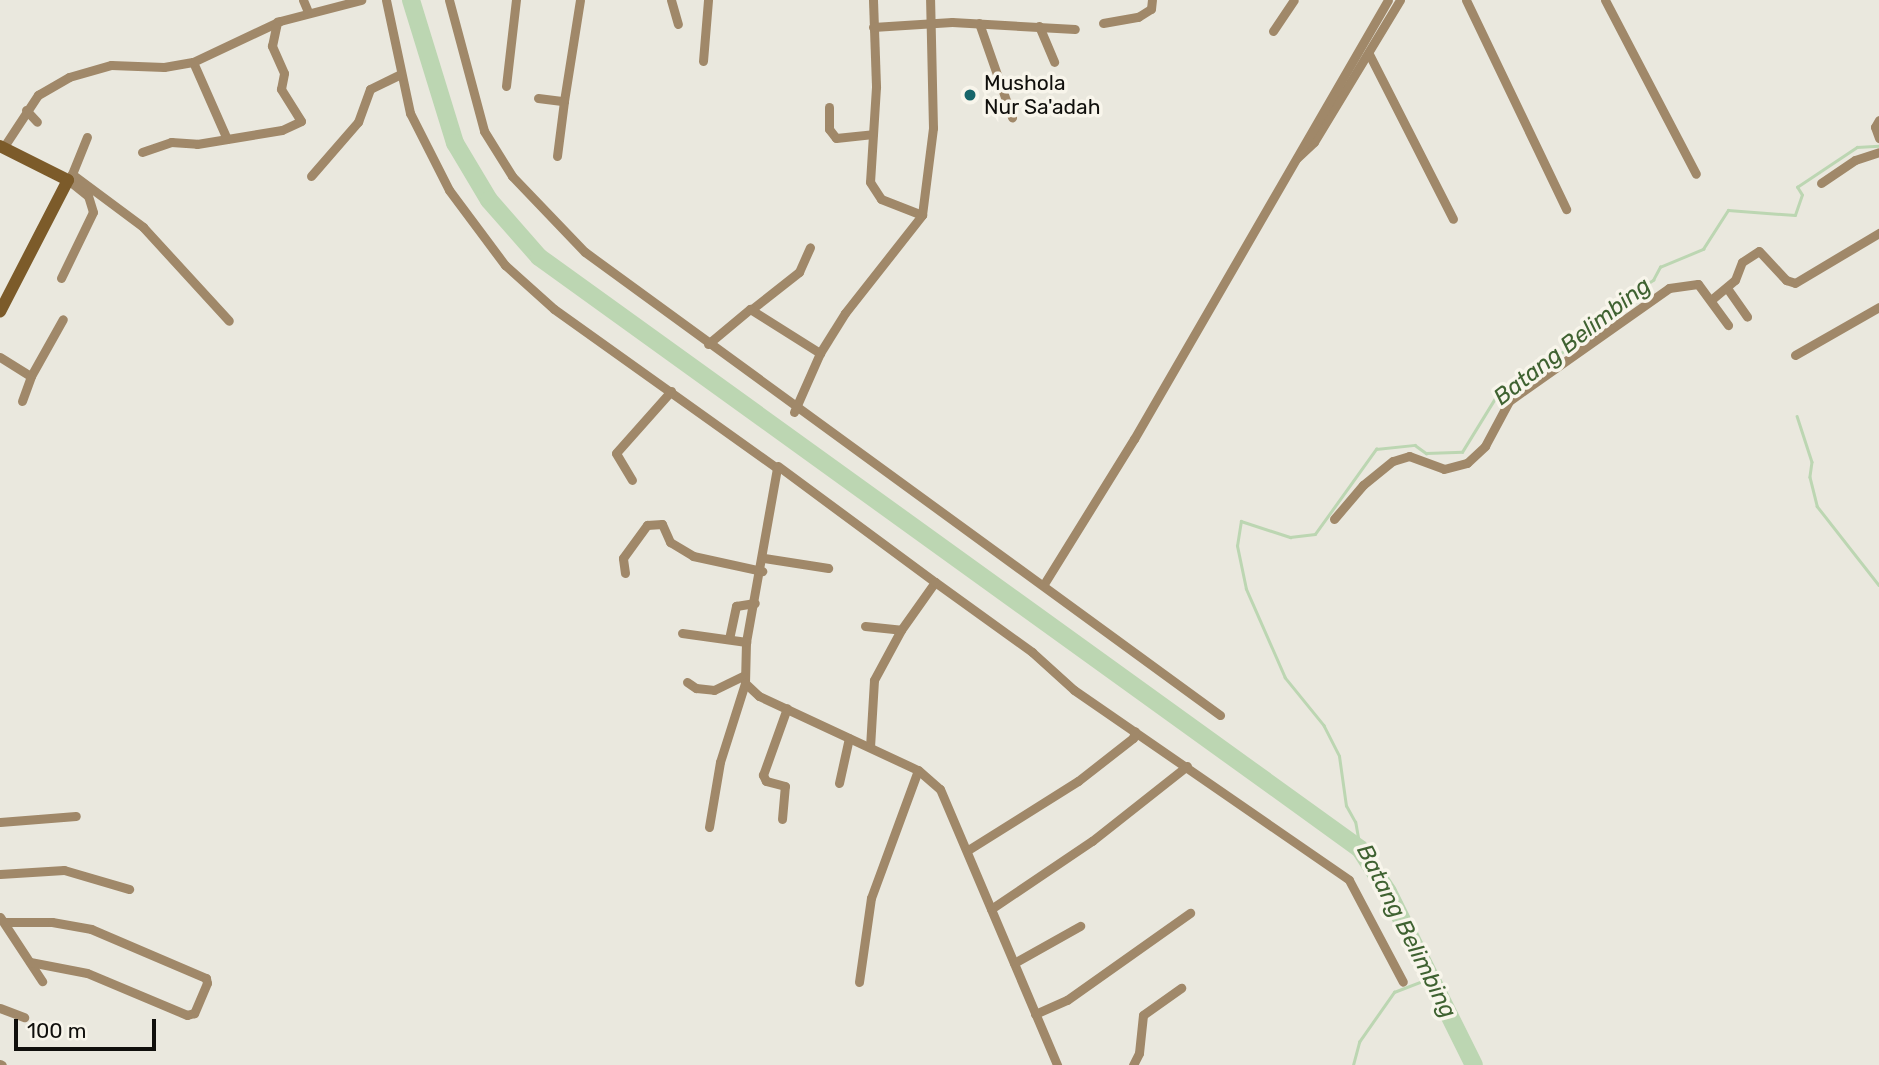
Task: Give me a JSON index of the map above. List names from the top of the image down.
{
  "water": ["Batang Belimbing"],
  "places": ["Mushola Nur Sa'adah"],
  "scale_bar": "100 m"
}
